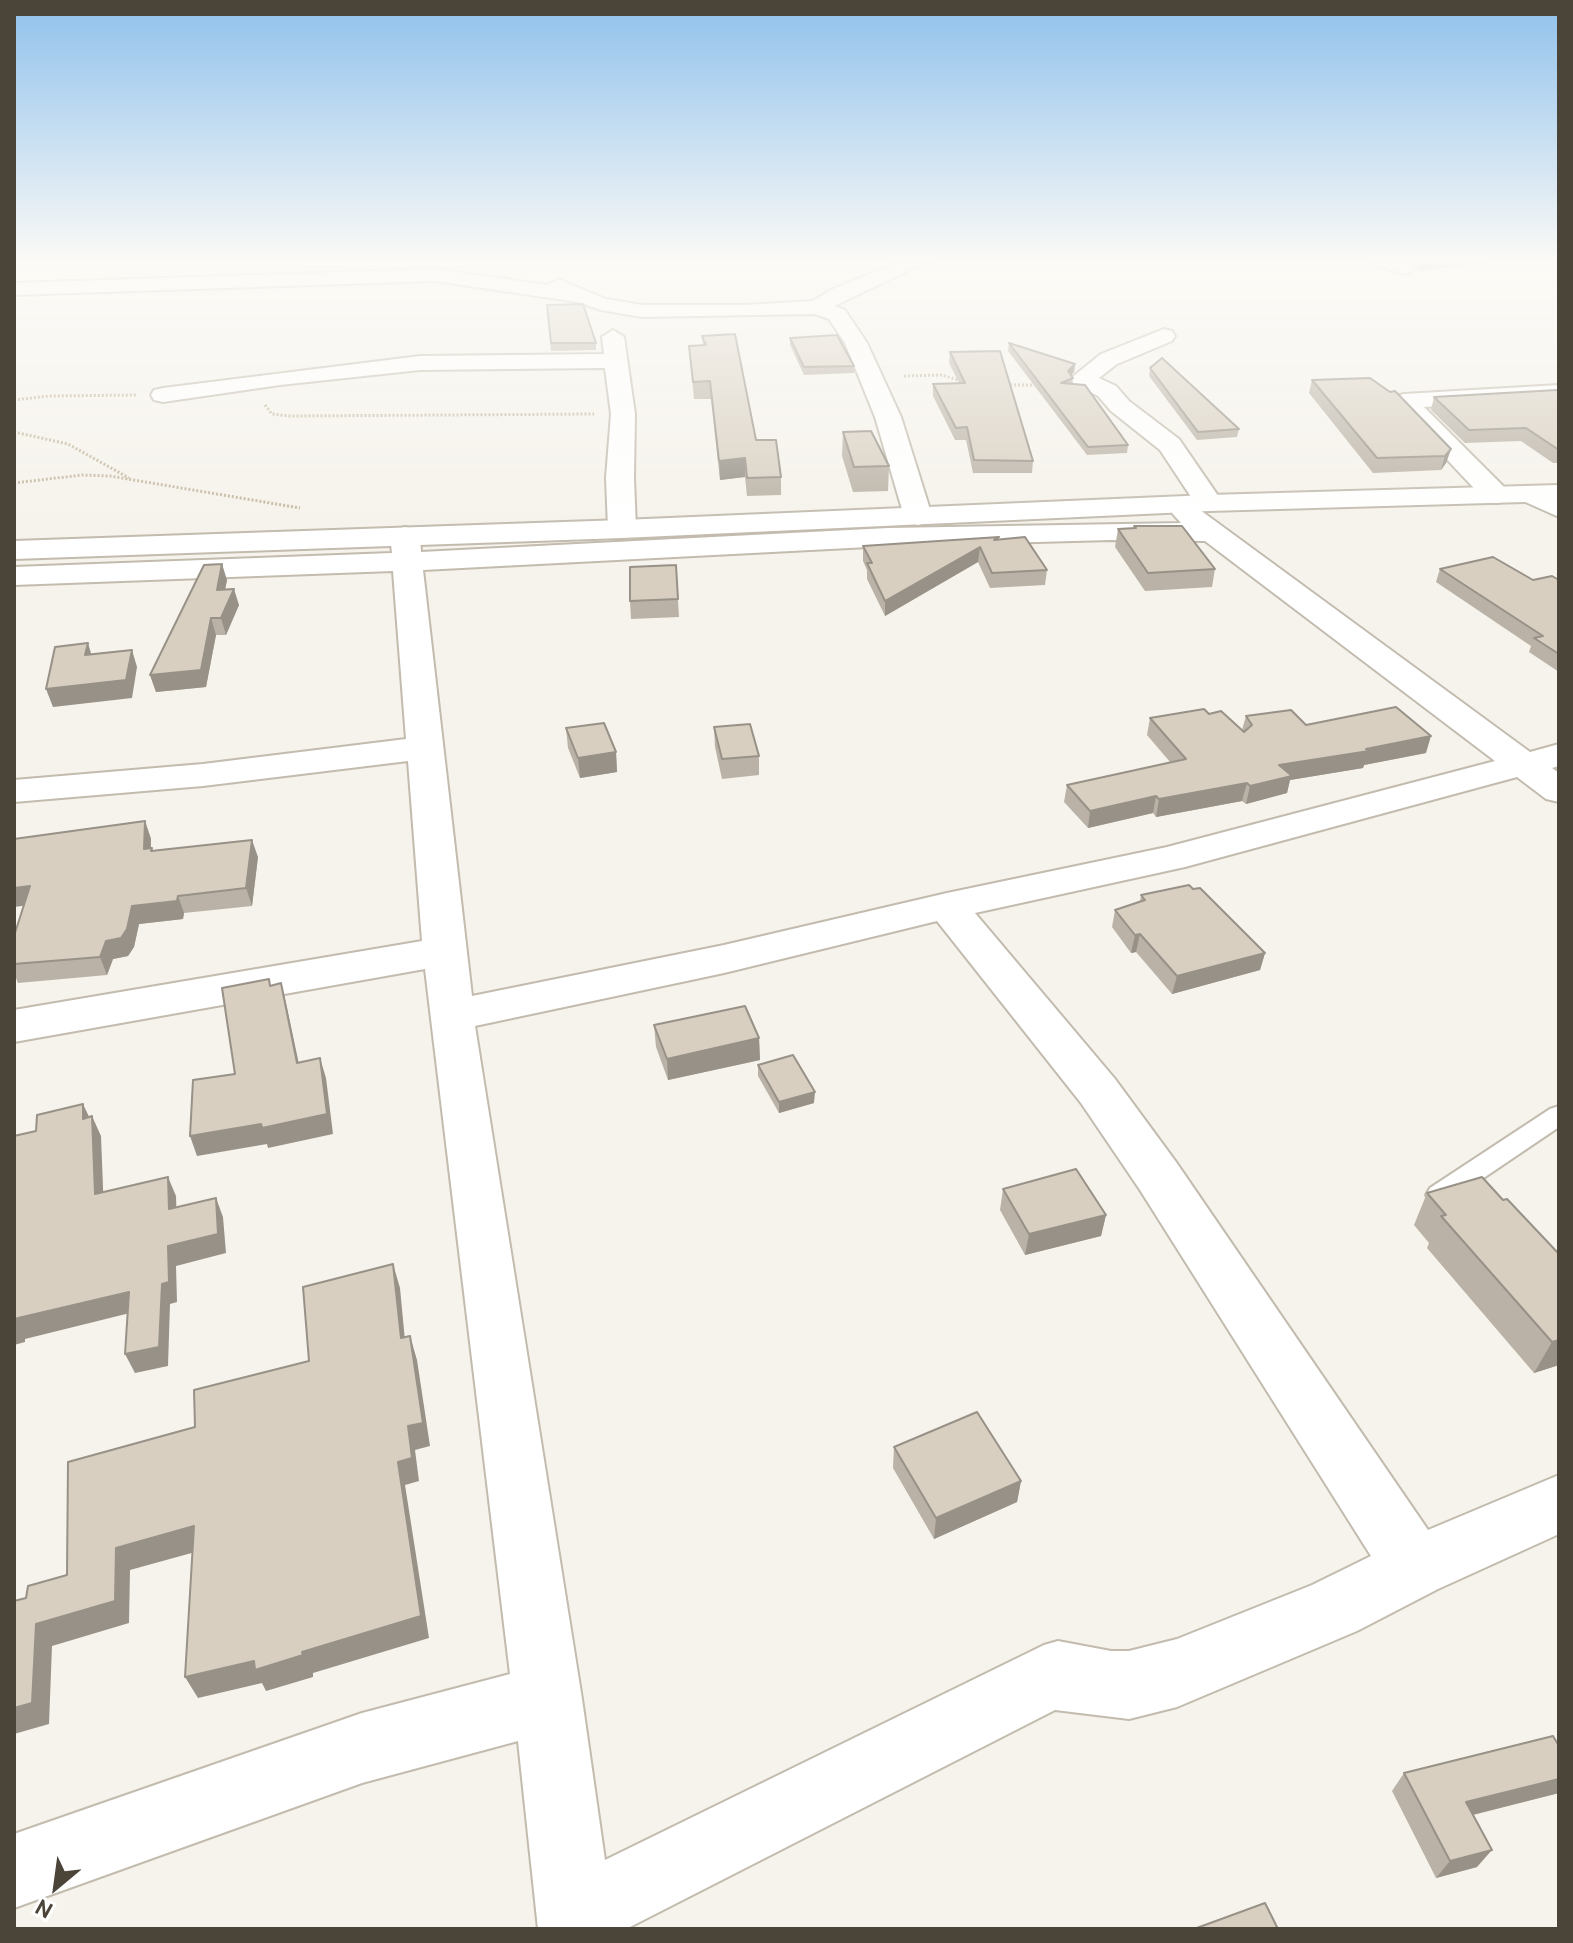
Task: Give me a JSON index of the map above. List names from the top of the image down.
{
  "north": "bottom left"
}
